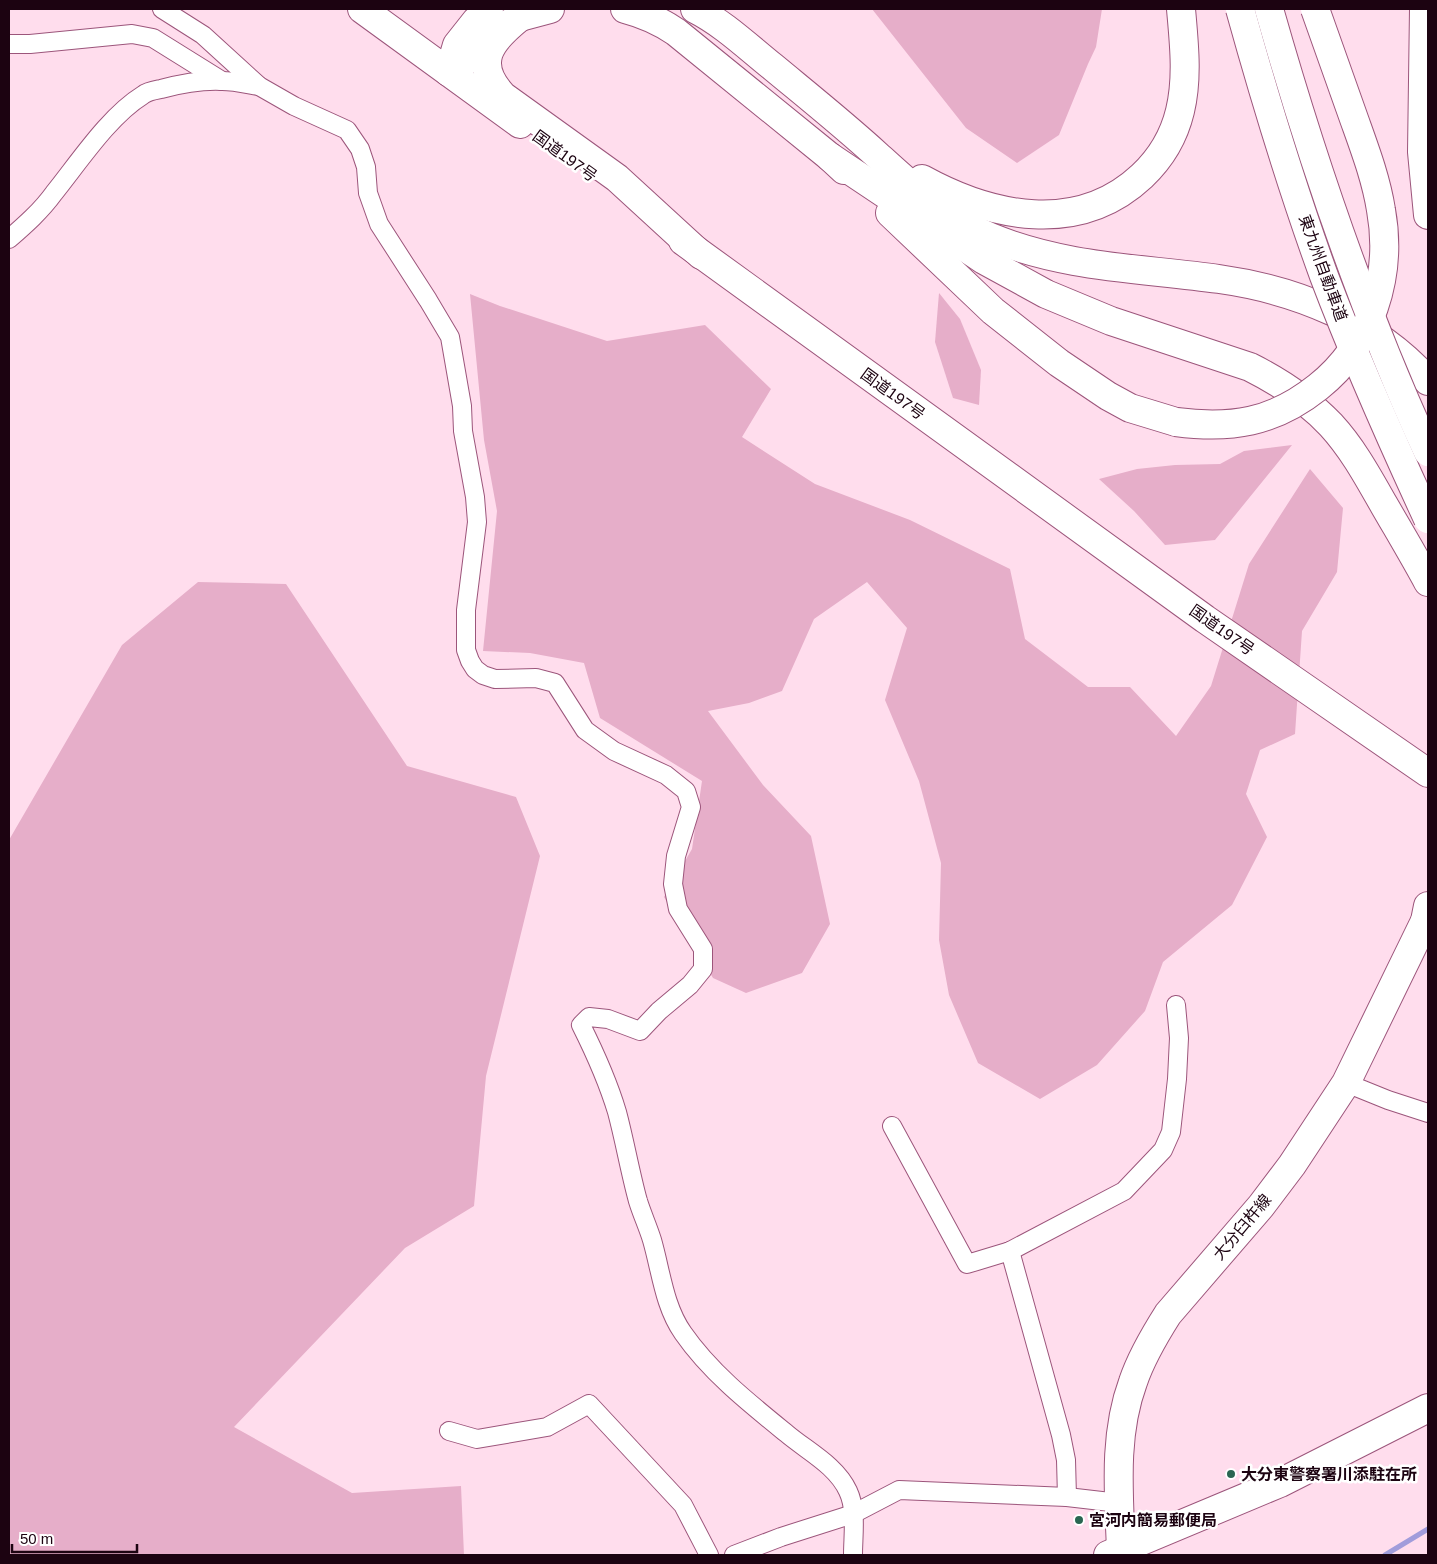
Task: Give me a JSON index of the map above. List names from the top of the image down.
{
  "streets": {
    "main road": ["国道197号", "東九州自動車道", "大分臼杵線"]
  },
  "places": ["大分東警察署川添駐在所", "宮河内簡易郵便局"],
  "scale_bar": "50 m"
}
